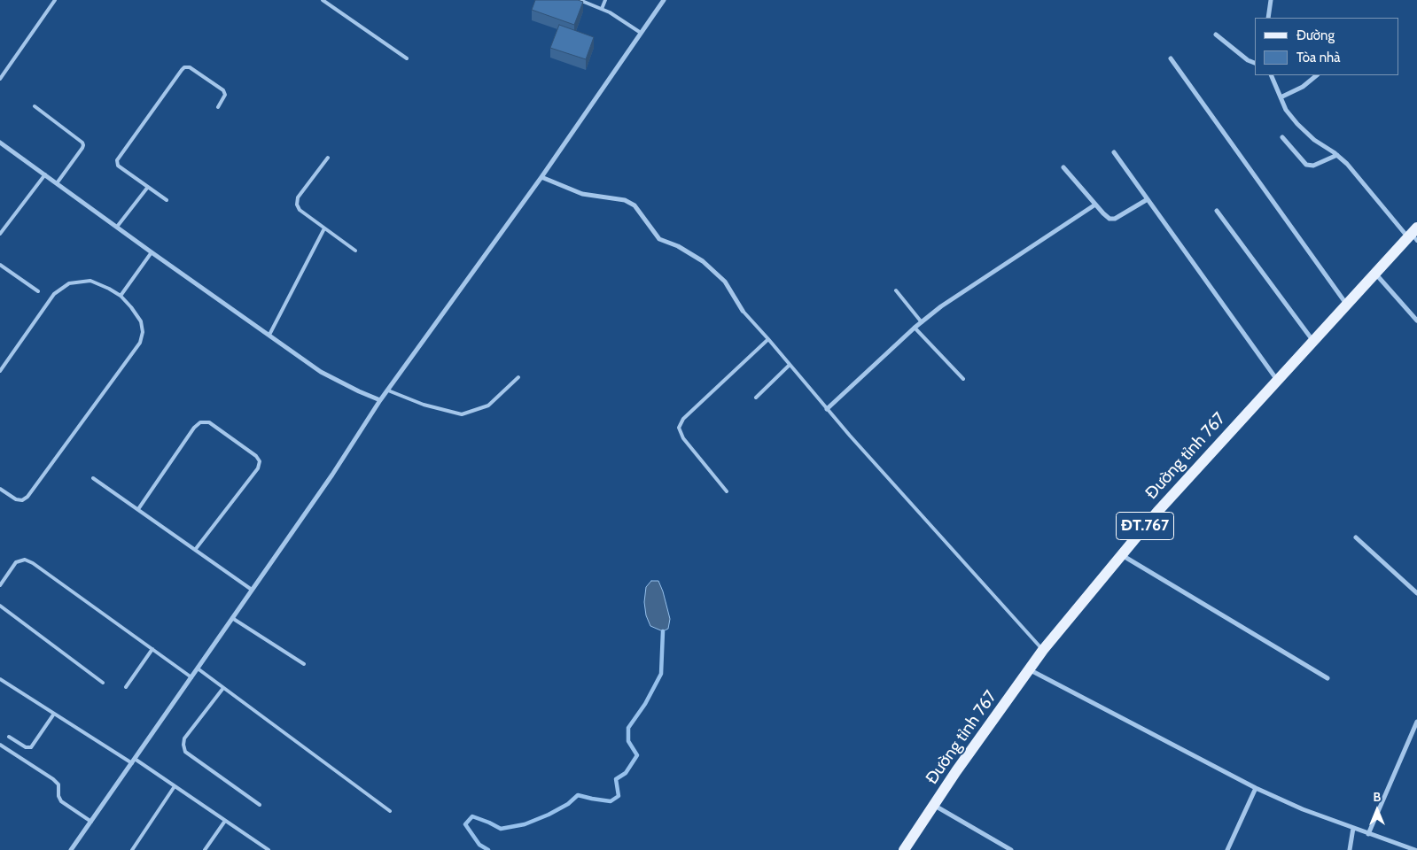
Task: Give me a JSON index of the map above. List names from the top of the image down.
{
  "streets": {
    "main road": ["Đường tỉnh 767", "ĐT.767"]
  },
  "legend": ["Đường", "Tòa nhà"],
  "north": "top"
}
